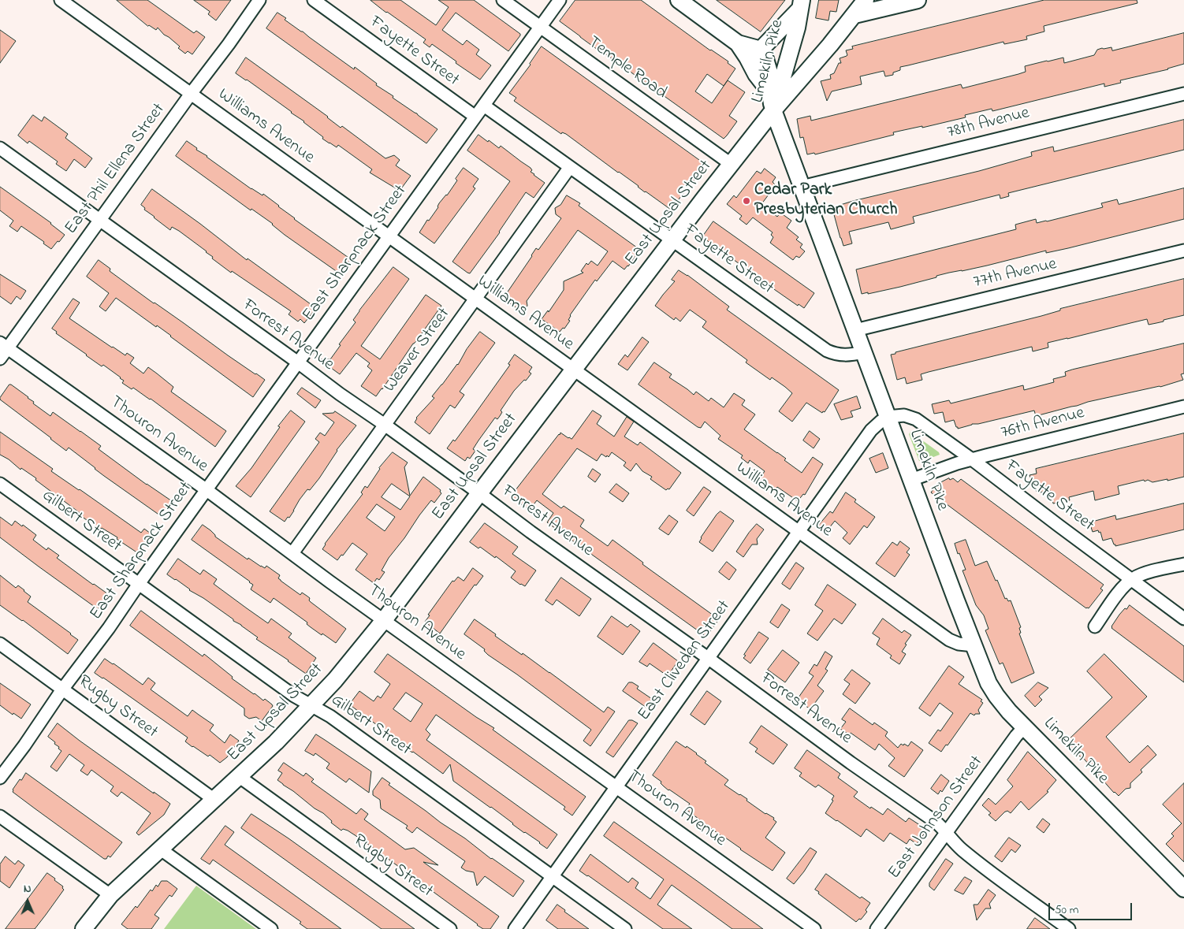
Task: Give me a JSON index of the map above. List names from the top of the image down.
{
  "streets": {
    "street": [
      "Fayette Street",
      "Limekiln Pike",
      "Temple Road",
      "78th Avenue",
      "Williams Avenue",
      "East Phil Ellena Street",
      "East Upsal Street",
      "East Sharpnack Street",
      "77th Avenue",
      "Forrest Avenue",
      "Weaver Street",
      "76th Avenue",
      "Thouron Avenue",
      "Gilbert Street",
      "East Cliveden Street",
      "Rugby Street",
      "East Johnson Street"
    ]
  },
  "crossings": [
    ["Fayette Street", "Limekiln Pike"],
    ["Fayette Street", "East Upsal Street"],
    ["Fayette Street", "East Sharpnack Street"],
    ["Fayette Street", "Weaver Street"],
    ["Fayette Street", "76th Avenue"],
    ["Fayette Street", "East Cliveden Street"],
    ["Limekiln Pike", "78th Avenue"],
    ["Limekiln Pike", "Williams Avenue"],
    ["Limekiln Pike", "East Upsal Street"],
    ["Limekiln Pike", "77th Avenue"],
    ["Limekiln Pike", "76th Avenue"],
    ["Limekiln Pike", "East Cliveden Street"],
    ["Limekiln Pike", "East Johnson Street"],
    ["Temple Road", "East Upsal Street"],
    ["Temple Road", "East Sharpnack Street"],
    ["Williams Avenue", "East Phil Ellena Street"],
    ["Williams Avenue", "East Upsal Street"],
    ["Williams Avenue", "East Sharpnack Street"],
    ["Williams Avenue", "Weaver Street"],
    ["Williams Avenue", "East Cliveden Street"],
    ["East Phil Ellena Street", "Forrest Avenue"],
    ["East Phil Ellena Street", "Thouron Avenue"],
    ["East Upsal Street", "Forrest Avenue"],
    ["East Upsal Street", "Thouron Avenue"],
    ["East Upsal Street", "Gilbert Street"],
    ["East Upsal Street", "Rugby Street"],
    ["East Sharpnack Street", "Forrest Avenue"],
    ["East Sharpnack Street", "Thouron Avenue"],
    ["East Sharpnack Street", "Gilbert Street"],
    ["East Sharpnack Street", "Rugby Street"],
    ["Forrest Avenue", "Weaver Street"],
    ["Forrest Avenue", "East Cliveden Street"],
    ["Forrest Avenue", "East Johnson Street"],
    ["Weaver Street", "Thouron Avenue"],
    ["Thouron Avenue", "East Cliveden Street"],
    ["Gilbert Street", "East Cliveden Street"]
  ],
  "places": ["Cedar Park Presbyterian Church"],
  "scale_bar": "50 m",
  "north": "top"
}
